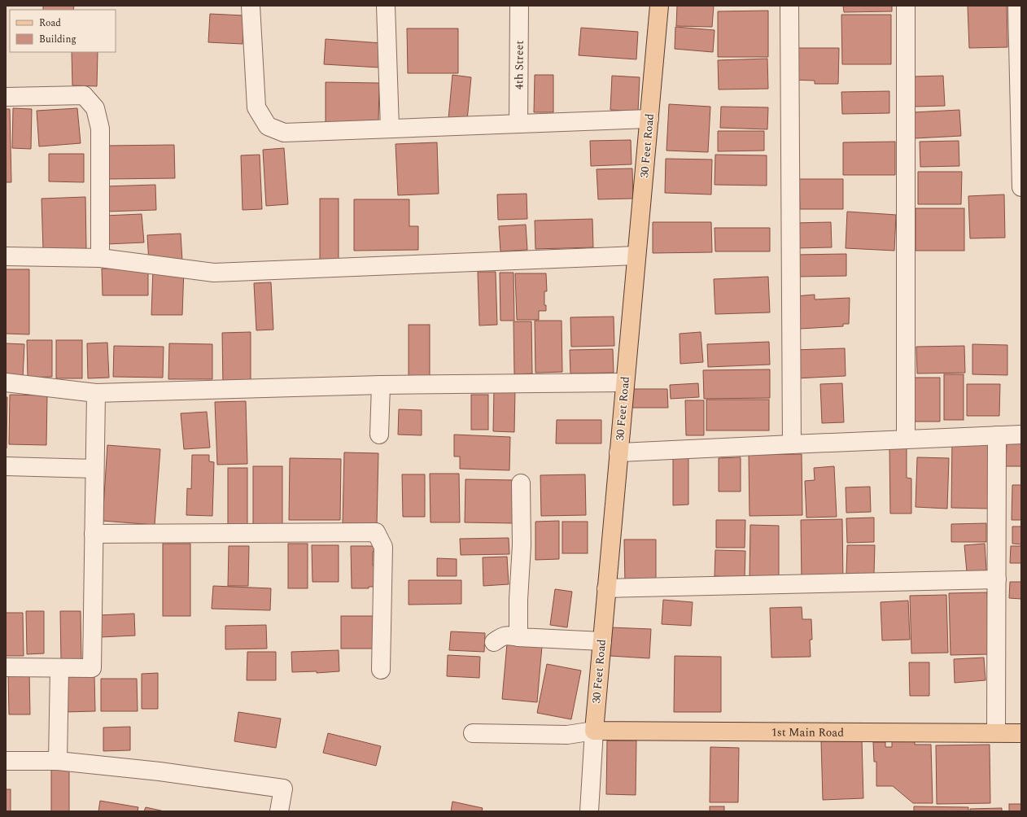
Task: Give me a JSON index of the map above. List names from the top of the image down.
{
  "streets": {
    "main road": ["30 Feet Road", "1st Main Road"],
    "street": ["4th Street"]
  },
  "crossings": [
    ["30 Feet Road", "1st Main Road"]
  ],
  "legend": ["Road", "Building"]
}
